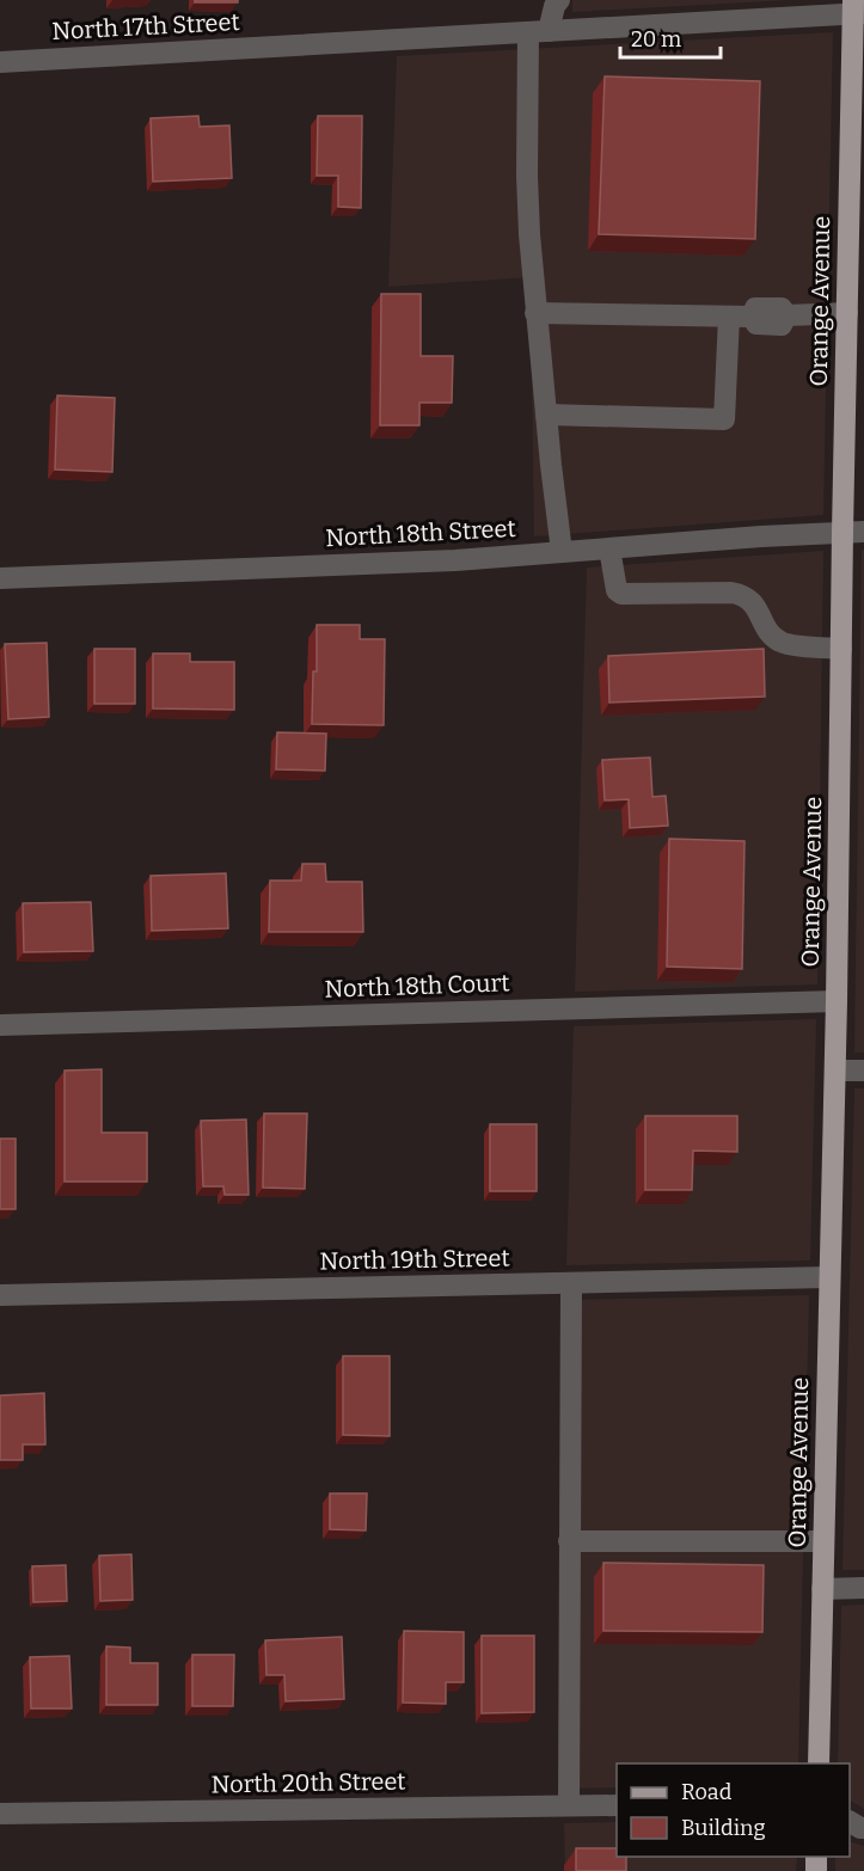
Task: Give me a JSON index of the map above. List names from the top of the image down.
{
  "streets": {
    "main road": ["Orange Avenue"],
    "street": [
      "North 17th Street",
      "North 18th Street",
      "North 18th Court",
      "North 19th Street",
      "North 20th Street"
    ]
  },
  "crossings": [
    ["North 17th Street", "Orange Avenue"],
    ["Orange Avenue", "North 18th Street"],
    ["Orange Avenue", "North 18th Court"],
    ["Orange Avenue", "North 19th Street"]
  ],
  "legend": ["Road", "Building"],
  "scale_bar": "20 m"
}
